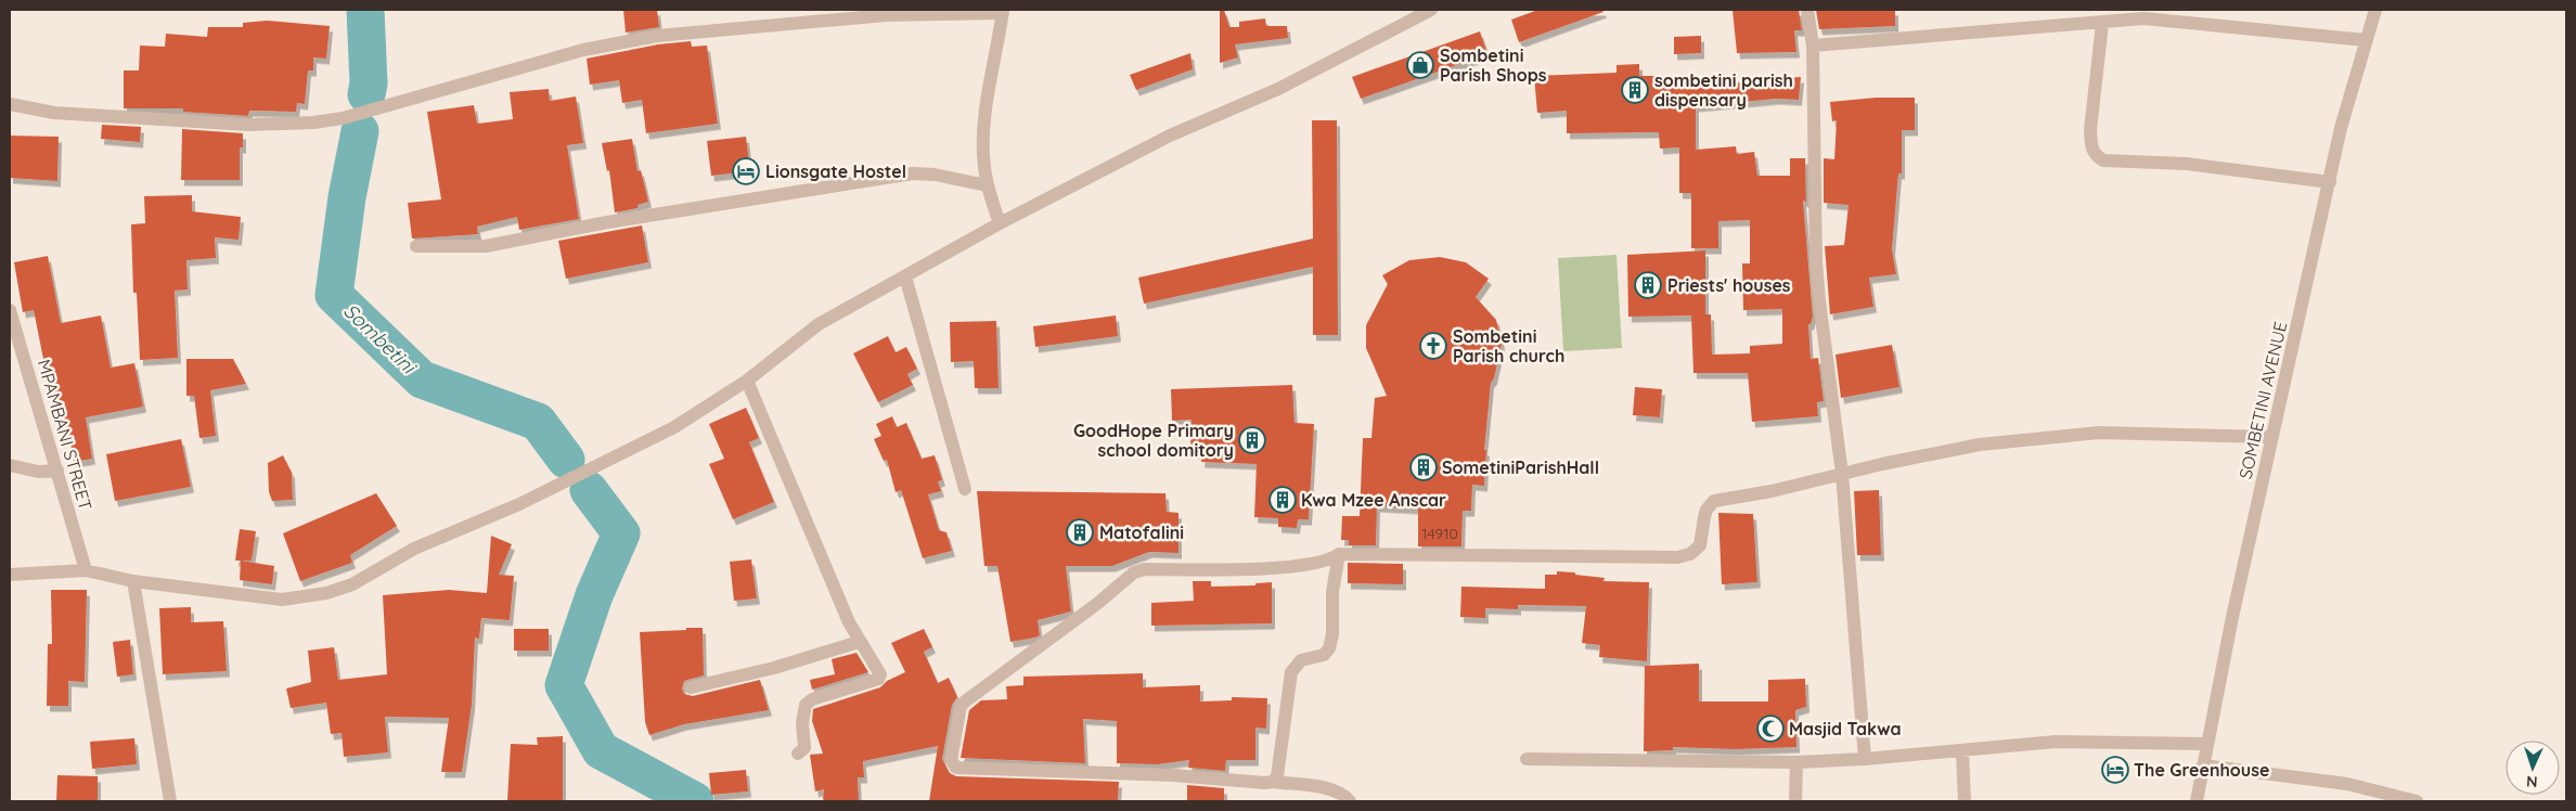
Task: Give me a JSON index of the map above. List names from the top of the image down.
{
  "streets": {
    "street": ["SOMBETINI AVENUE", "MPAMBANI STREET"]
  },
  "water": ["Sombetini"],
  "places": {
    "shop": ["Sombetini Parish Shops"],
    "building": [
      "sombetini parish dispensary",
      "Priests' houses",
      "GoodHope Primary school domitory",
      "SometiniParishHall",
      "Kwa Mzee Anscar",
      "Matofalini"
    ],
    "hotel": ["Lionsgate Hostel", "The Greenhouse"],
    "church": ["Sombetini Parish church"],
    "mosque": ["Masjid Takwa"]
  },
  "house_numbers": ["14910"],
  "north": "bottom"
}
